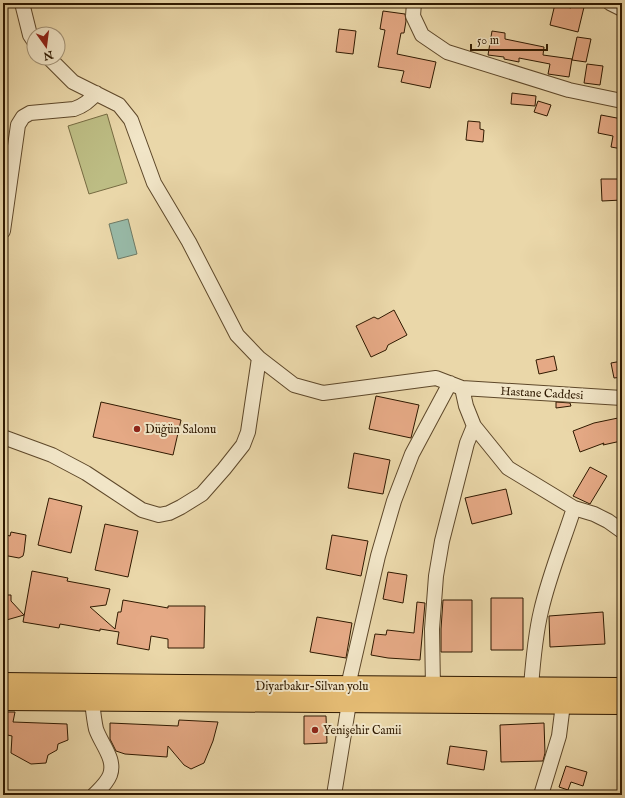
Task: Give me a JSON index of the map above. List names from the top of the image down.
{
  "streets": {
    "highway": ["Diyarbakır-Silvan yolu"],
    "street": ["Hastane Caddesi"]
  },
  "places": ["Düğün Salonu", "Yenişehir Camii"],
  "scale_bar": "50 m",
  "north": "bottom"
}
